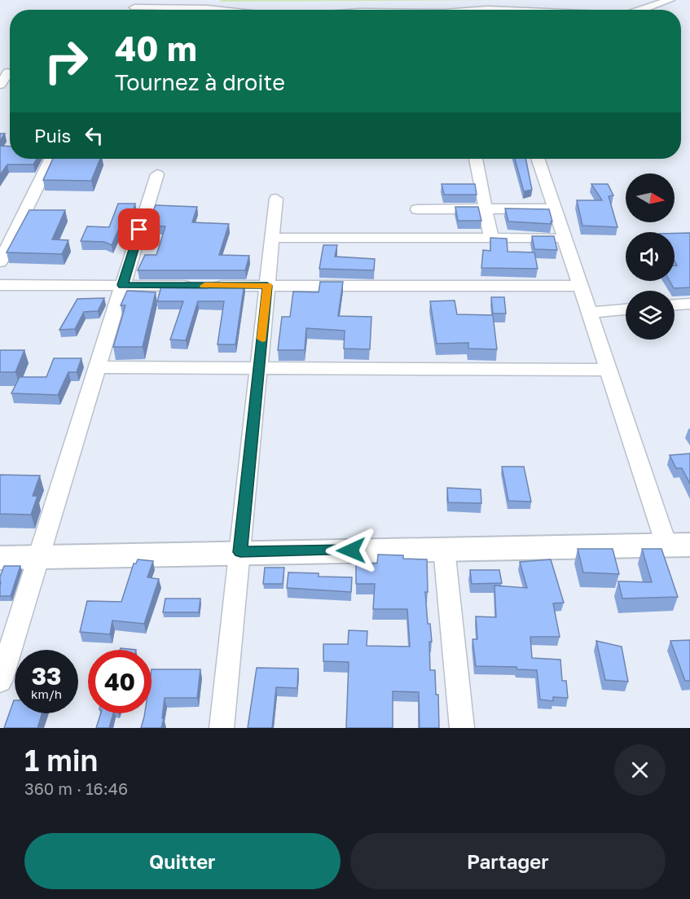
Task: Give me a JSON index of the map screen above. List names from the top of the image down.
{
  "north": "right",
  "page": {
    "turn": ["40 m", "Tournez à droite"],
    "then": "Puis",
    "speed": "33 km/h",
    "limit": "40",
    "heading": ["1 min", "360 m · 16:46"],
    "buttons": ["Quitter", "Partager"]
  }
}
